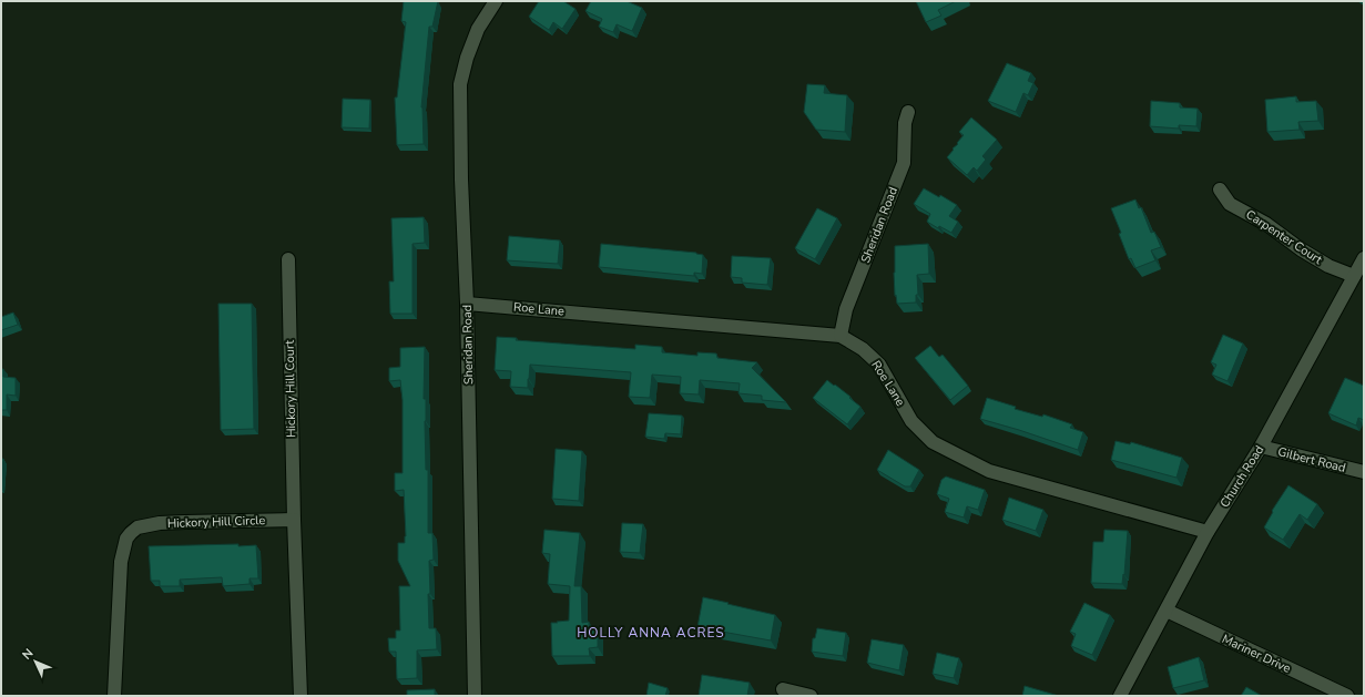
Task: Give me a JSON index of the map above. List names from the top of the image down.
{
  "streets": {
    "street": [
      "Sheridan Road",
      "Carpenter Court",
      "Roe Lane",
      "Hickory Hill Court",
      "Gilbert Road",
      "Church Road",
      "Hickory Hill Circle",
      "Mariner Drive"
    ]
  },
  "crossings": [
    ["Sheridan Road", "Roe Lane"],
    ["Carpenter Court", "Church Road"],
    ["Roe Lane", "Church Road"],
    ["Hickory Hill Court", "Hickory Hill Circle"],
    ["Gilbert Road", "Church Road"],
    ["Church Road", "Mariner Drive"]
  ],
  "districts": ["HOLLY ANNA ACRES"],
  "north": "top left"
}
